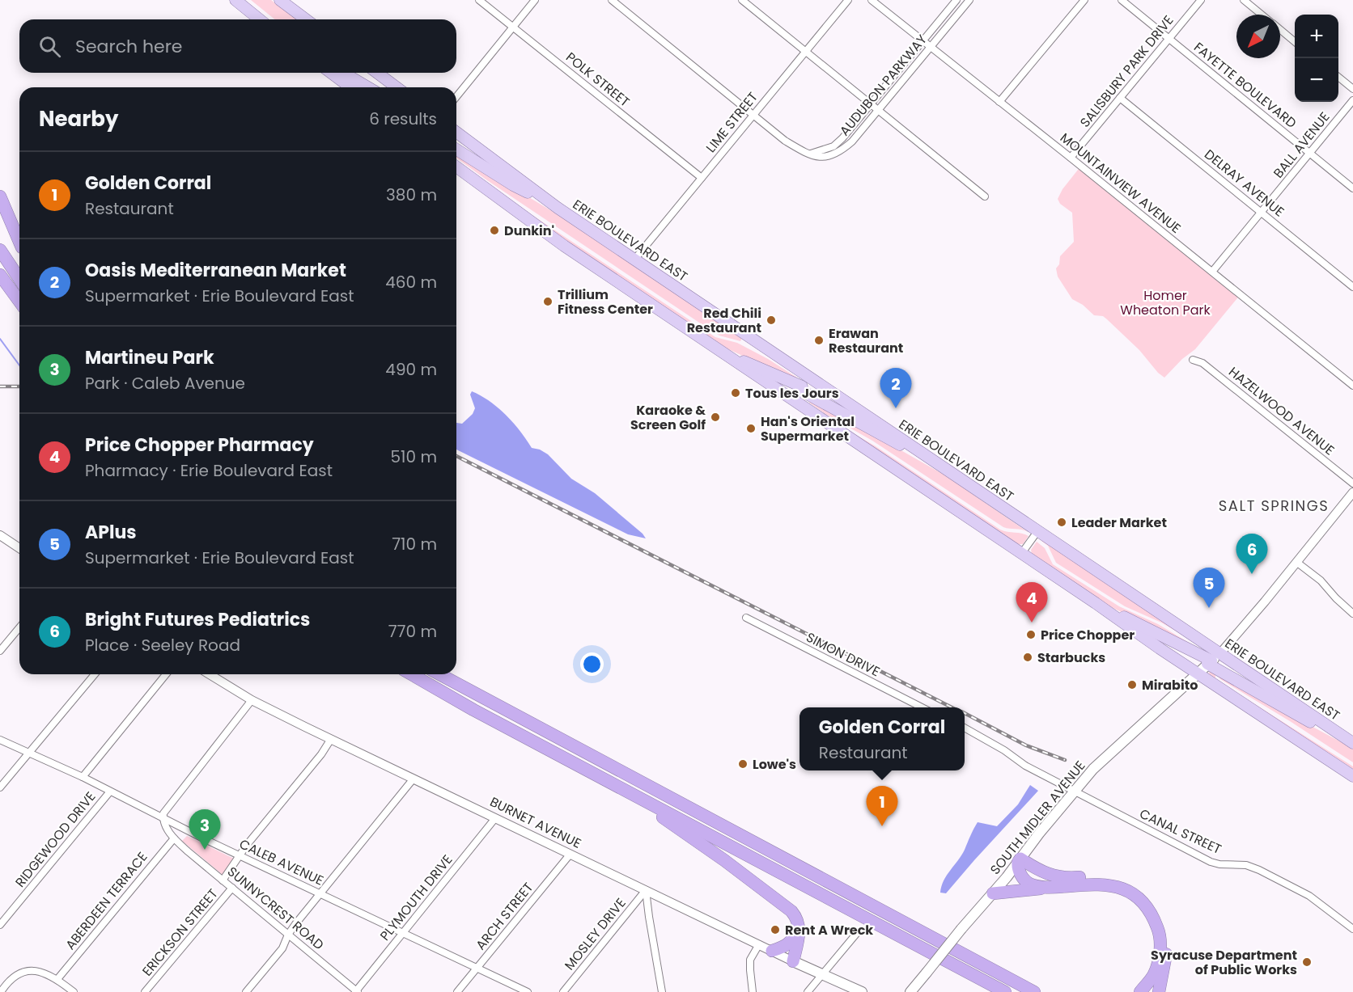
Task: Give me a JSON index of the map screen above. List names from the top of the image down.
{
  "streets": {
    "main road": ["ERIE BOULEVARD EAST", "SOUTH MIDLER AVENUE", "BURNET AVENUE"],
    "street": [
      "SALISBURY PARK DRIVE",
      "POLK STREET",
      "AUDUBON PARKWAY",
      "FAYETTE BOULEVARD",
      "LIME STREET",
      "BALL AVENUE",
      "MOUNTAINVIEW AVENUE",
      "DELRAY AVENUE",
      "HAZELWOOD AVENUE",
      "SIMON DRIVE",
      "CANAL STREET",
      "RIDGEWOOD DRIVE",
      "CALEB AVENUE",
      "PLYMOUTH DRIVE",
      "ABERDEEN TERRACE",
      "SUNNYCREST ROAD",
      "ARCH STREET",
      "ERICKSON STREET",
      "MOSLEY DRIVE"
    ]
  },
  "crossings": [
    ["SALISBURY PARK DRIVE", "FAYETTE BOULEVARD"],
    ["SALISBURY PARK DRIVE", "MOUNTAINVIEW AVENUE"],
    ["SALISBURY PARK DRIVE", "DELRAY AVENUE"],
    ["POLK STREET", "LIME STREET"],
    ["AUDUBON PARKWAY", "MOUNTAINVIEW AVENUE"],
    ["FAYETTE BOULEVARD", "BALL AVENUE"],
    ["LIME STREET", "ERIE BOULEVARD EAST"],
    ["BALL AVENUE", "MOUNTAINVIEW AVENUE"],
    ["BALL AVENUE", "DELRAY AVENUE"],
    ["ERIE BOULEVARD EAST", "SOUTH MIDLER AVENUE"],
    ["SOUTH MIDLER AVENUE", "CANAL STREET"],
    ["BURNET AVENUE", "PLYMOUTH DRIVE"],
    ["BURNET AVENUE", "ARCH STREET"],
    ["BURNET AVENUE", "ERICKSON STREET"],
    ["BURNET AVENUE", "MOSLEY DRIVE"],
    ["RIDGEWOOD DRIVE", "CALEB AVENUE"],
    ["CALEB AVENUE", "PLYMOUTH DRIVE"],
    ["CALEB AVENUE", "SUNNYCREST ROAD"],
    ["CALEB AVENUE", "ARCH STREET"],
    ["CALEB AVENUE", "ERICKSON STREET"],
    ["PLYMOUTH DRIVE", "SUNNYCREST ROAD"],
    ["ABERDEEN TERRACE", "SUNNYCREST ROAD"],
    ["SUNNYCREST ROAD", "ERICKSON STREET"]
  ],
  "districts": ["SALT SPRINGS"],
  "parks": ["Homer Wheaton Park"],
  "places": [
    "Dunkin'",
    "Trillium Fitness Center",
    "Red Chili Restaurant",
    "Erawan Restaurant",
    "Tous les Jours",
    "Karaoke & Screen Golf",
    "Han's Oriental Supermarket",
    "Leader Market",
    "Price Chopper",
    "Starbucks",
    "Mirabito",
    "Lowe's",
    "Rent A Wreck",
    "Syracuse Department of Public Works"
  ],
  "north": "bottom left",
  "page": {
    "map_buttons": ["+", "−"],
    "search": "Search here",
    "heading": ["Nearby", "6 results"],
    "list": [
      {
        "mark": "1",
        "name": "Golden Corral",
        "note": "Restaurant",
        "value": "380 m"
      },
      {
        "mark": "2",
        "name": "Oasis Mediterranean Market",
        "note": "Supermarket · Erie Boulevard East",
        "value": "460 m"
      },
      {
        "mark": "3",
        "name": "Martineu Park",
        "note": "Park · Caleb Avenue",
        "value": "490 m"
      },
      {
        "mark": "4",
        "name": "Price Chopper Pharmacy",
        "note": "Pharmacy · Erie Boulevard East",
        "value": "510 m"
      },
      {
        "mark": "5",
        "name": "APlus",
        "note": "Supermarket · Erie Boulevard East",
        "value": "710 m"
      },
      {
        "mark": "6",
        "name": "Bright Futures Pediatrics",
        "note": "Place · Seeley Road",
        "value": "770 m"
      }
    ],
    "pins": [
      "2",
      "6",
      "5",
      "4",
      "1",
      "3"
    ],
    "popup": ["Golden Corral", "Restaurant"]
  }
}
